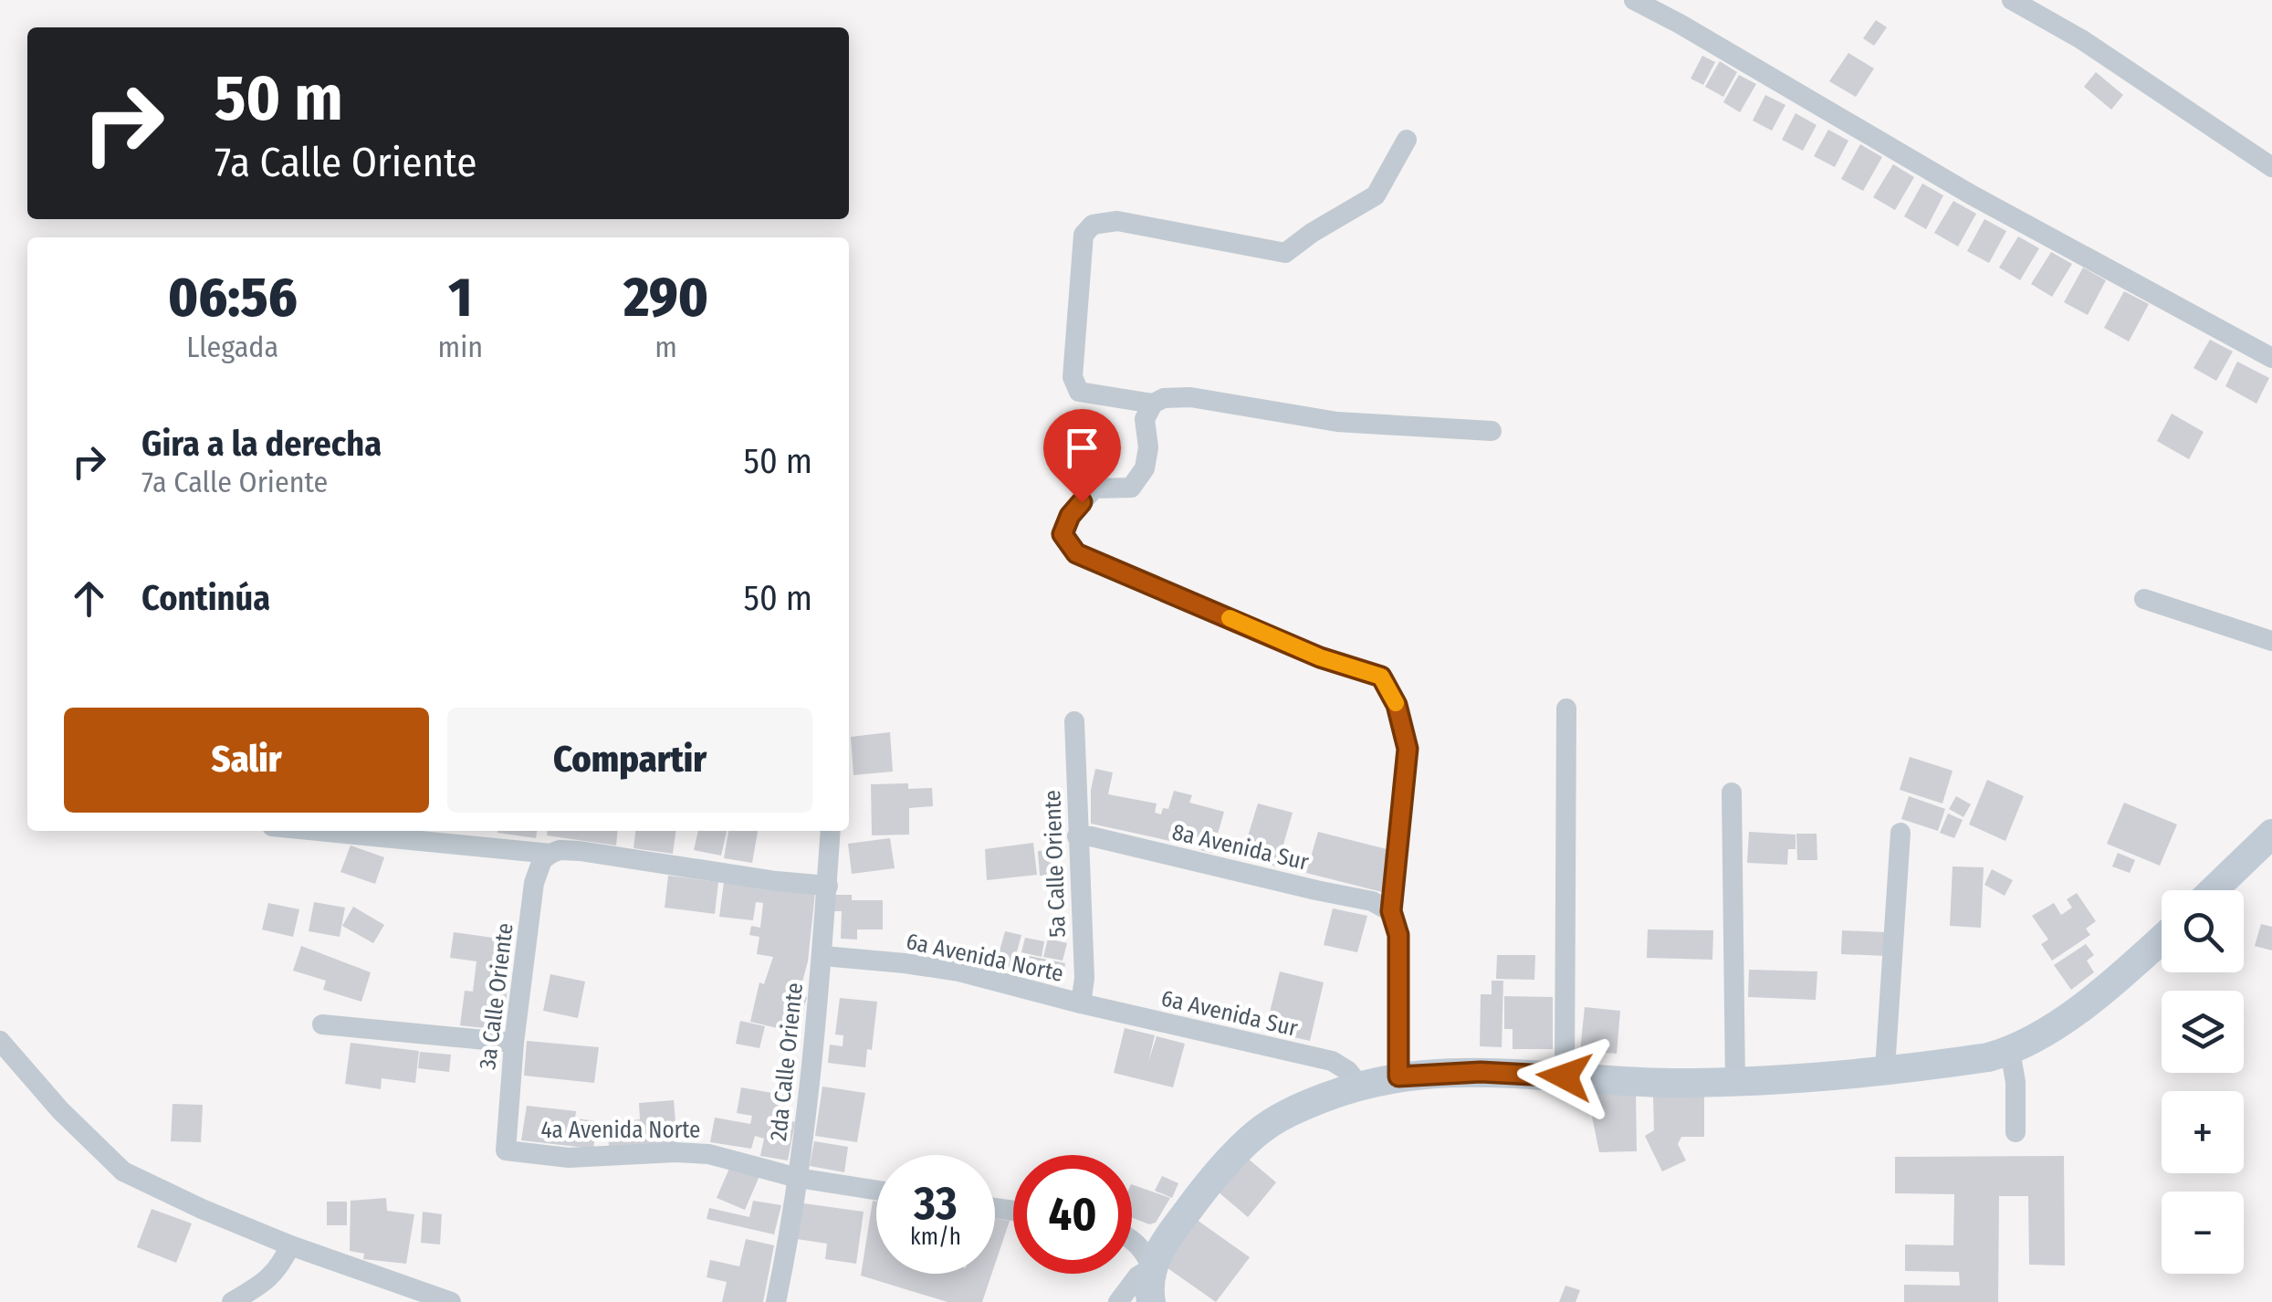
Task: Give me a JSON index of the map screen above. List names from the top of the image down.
{
  "streets": {
    "street": [
      "8a Avenida Sur",
      "5a Calle Oriente",
      "6a Avenida Norte",
      "3a Calle Oriente",
      "6a Avenida Sur",
      "2da Calle Oriente",
      "4a Avenida Norte"
    ]
  },
  "crossings": [
    ["8a Avenida Sur", "5a Calle Oriente"],
    ["5a Calle Oriente", "6a Avenida Norte"],
    ["5a Calle Oriente", "6a Avenida Sur"],
    ["6a Avenida Norte", "6a Avenida Sur"],
    ["6a Avenida Norte", "2da Calle Oriente"],
    ["3a Calle Oriente", "4a Avenida Norte"],
    ["2da Calle Oriente", "4a Avenida Norte"]
  ],
  "page": {
    "turn": ["50 m", "7a Calle Oriente"],
    "eta": [
      "06:56",
      "Llegada",
      "1",
      "min",
      "290",
      "m"
    ],
    "list": [
      {
        "name": "Gira a la derecha",
        "note": "7a Calle Oriente",
        "value": "50 m"
      },
      {
        "name": "Continúa",
        "value": "50 m"
      }
    ],
    "buttons": ["Salir", "Compartir"],
    "map_buttons": ["+", "−"],
    "speed": "33 km/h",
    "limit": "40"
  }
}
